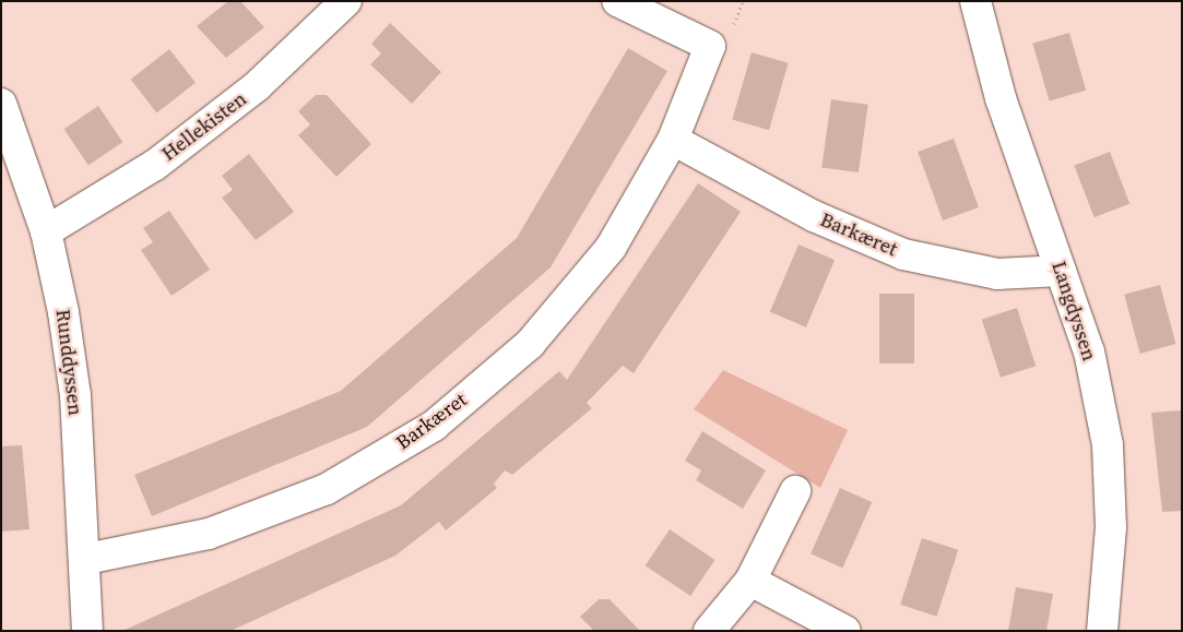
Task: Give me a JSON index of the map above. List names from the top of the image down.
{
  "streets": {
    "street": [
      "Hellekisten",
      "Barkæret",
      "Langdyssen",
      "Runddyssen"
    ]
  },
  "crossings": [
    ["Hellekisten", "Runddyssen"],
    ["Barkæret", "Langdyssen"],
    ["Barkæret", "Runddyssen"]
  ]
}
